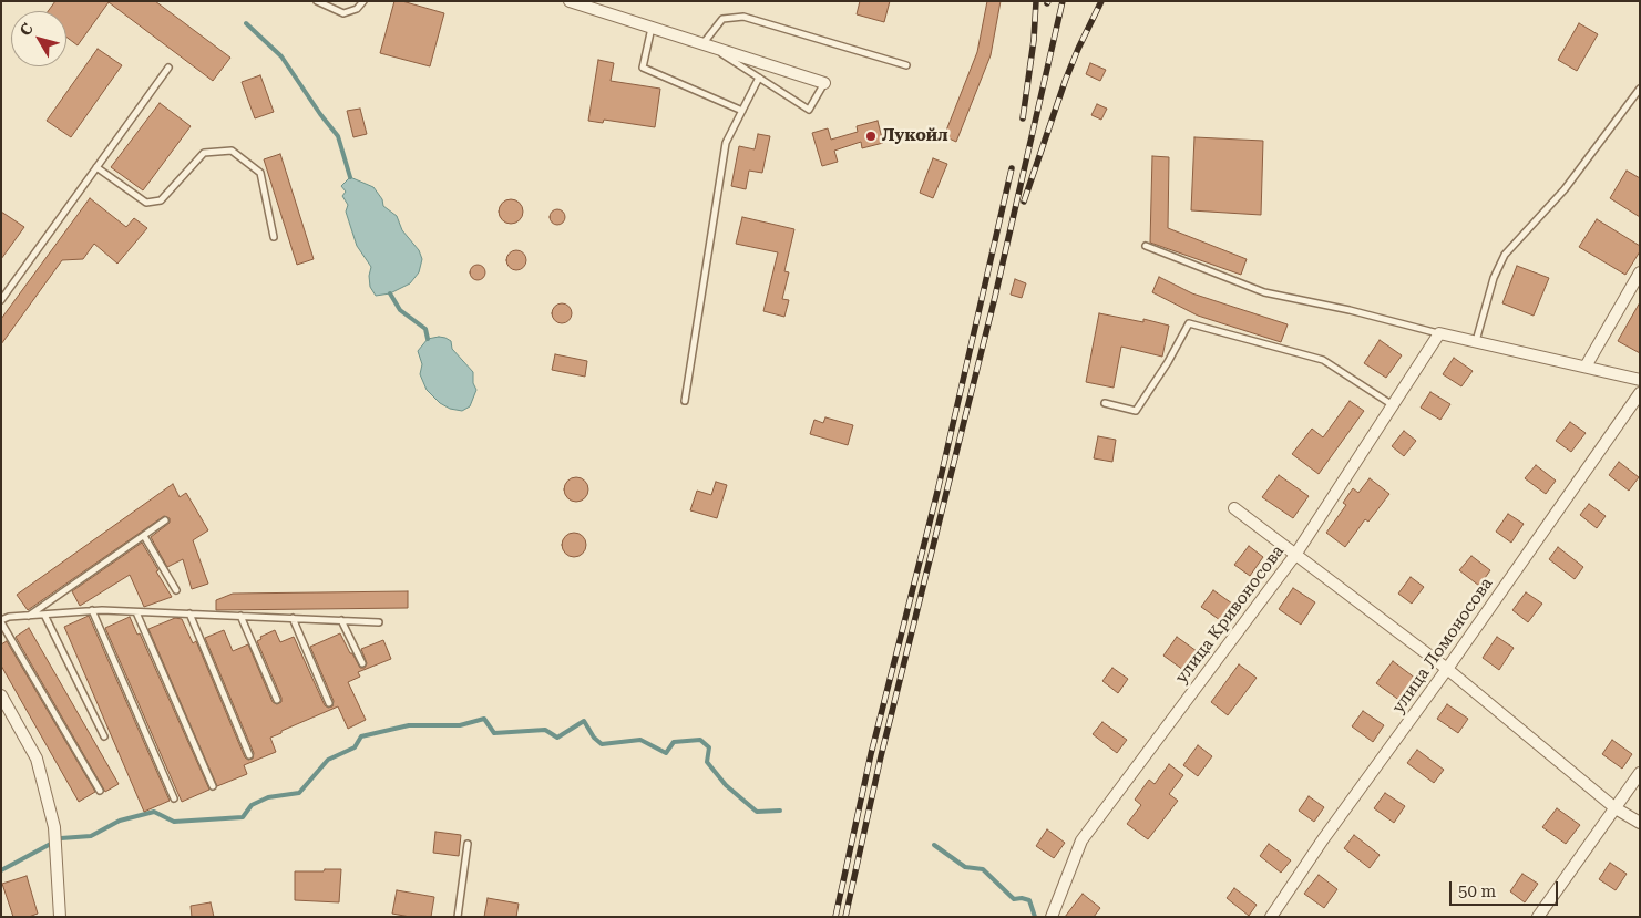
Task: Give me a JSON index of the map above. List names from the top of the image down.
{
  "streets": {
    "street": ["улица Кривоносова", "улица Ломоносова"]
  },
  "places": ["Лукойл"],
  "scale_bar": "50 m",
  "north": "top left"
}
